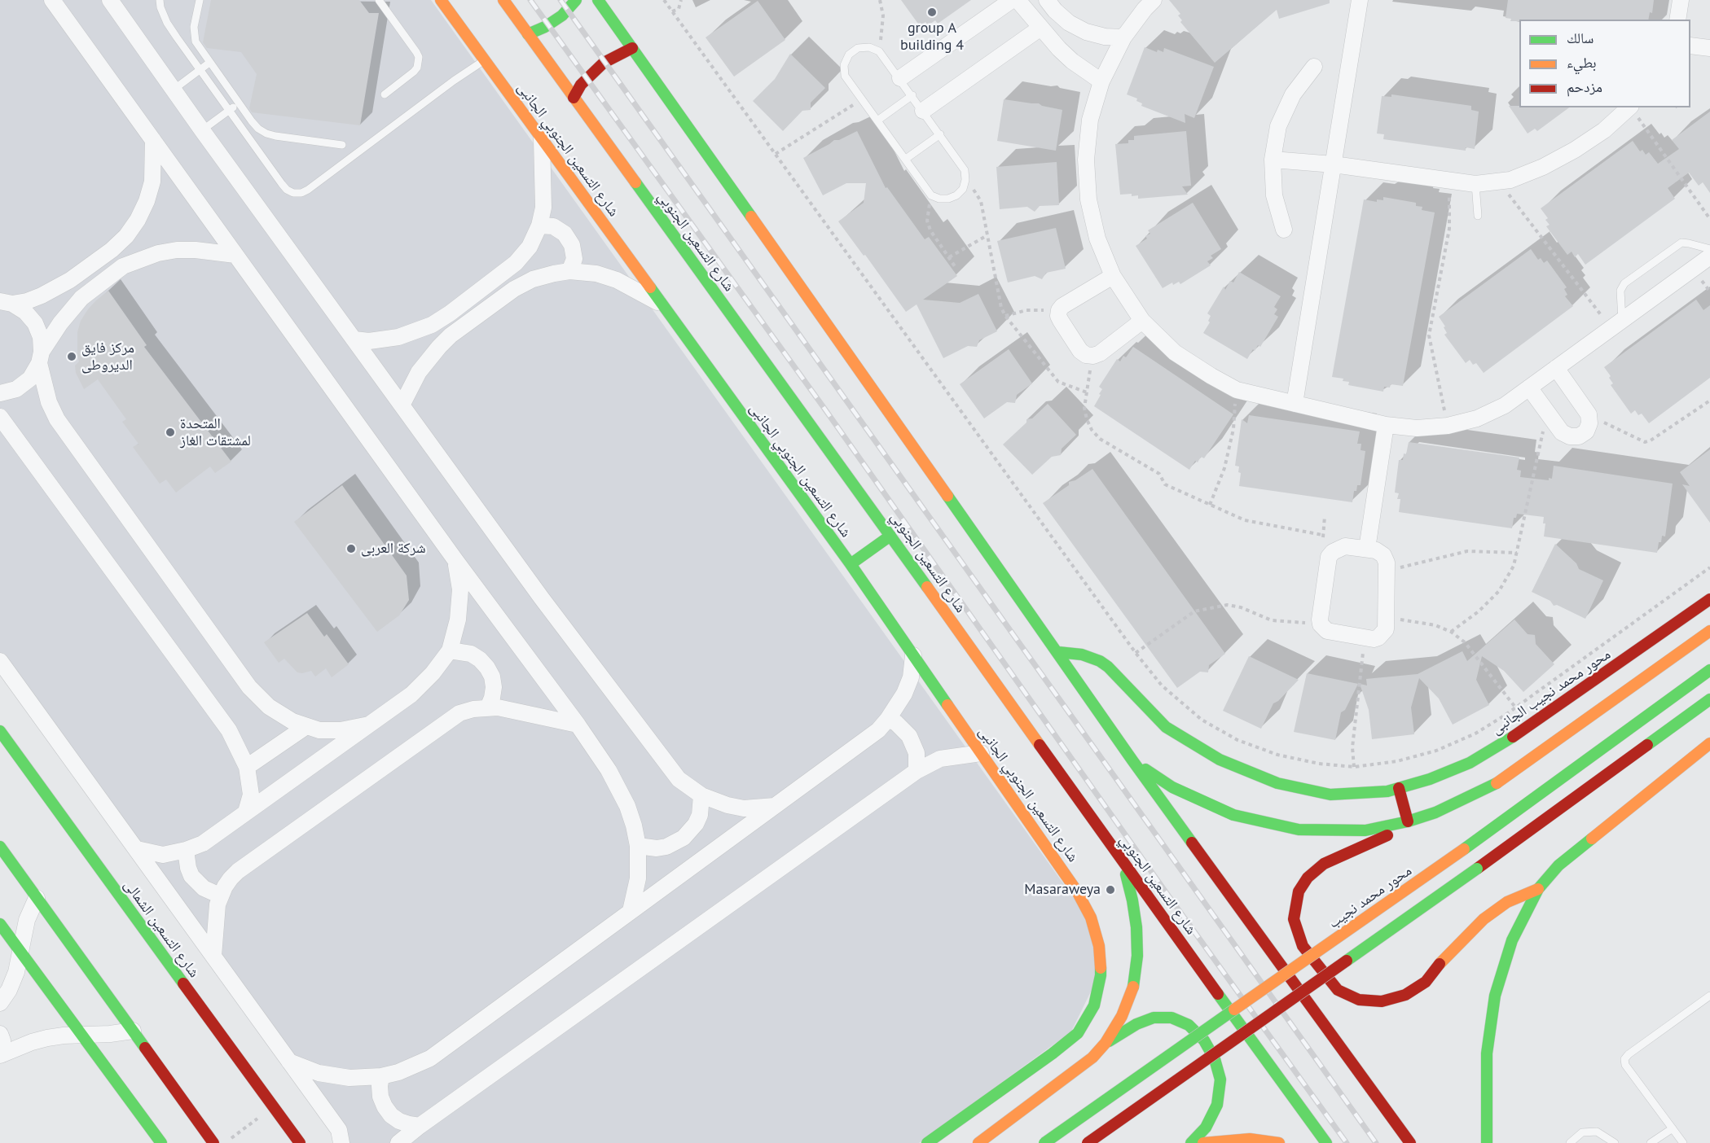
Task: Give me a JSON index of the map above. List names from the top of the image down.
{
  "streets": {
    "main road": [
      "شارع التسعين الجنوبي الجانبى",
      "شارع التسعين الجنوبي",
      "محور محمد نجيب الجانبى",
      "محور محمد نجيب",
      "شارع التسعين الشمالى"
    ]
  },
  "places": [
    "group A building 4",
    "مركز فايق الديروطى",
    "المتحدة لمشتقات الغاز",
    "شركة العربى",
    "Masaraweya"
  ],
  "legend": ["سالك", "بطيء", "مزدحم"]
}
